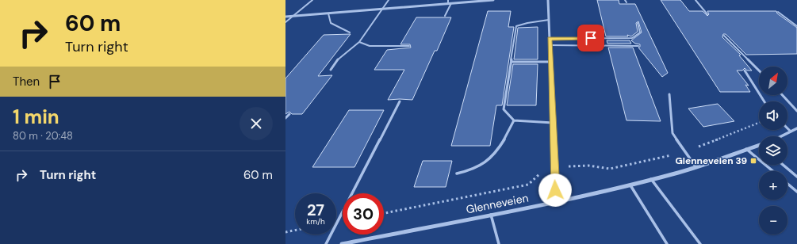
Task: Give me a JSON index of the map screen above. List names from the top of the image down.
{
  "streets": {
    "street": ["Glenneveien"]
  },
  "places": {
    "transit": ["Glenneveien 39"]
  },
  "north": "top right",
  "page": {
    "turn": ["60 m", "Turn right"],
    "then": "Then",
    "map_buttons": ["+", "−"],
    "heading": ["1 min", "80 m · 20:48"],
    "list": [
      {
        "name": "Turn right",
        "value": "60 m"
      }
    ],
    "speed": "27 km/h",
    "limit": "30"
  }
}
